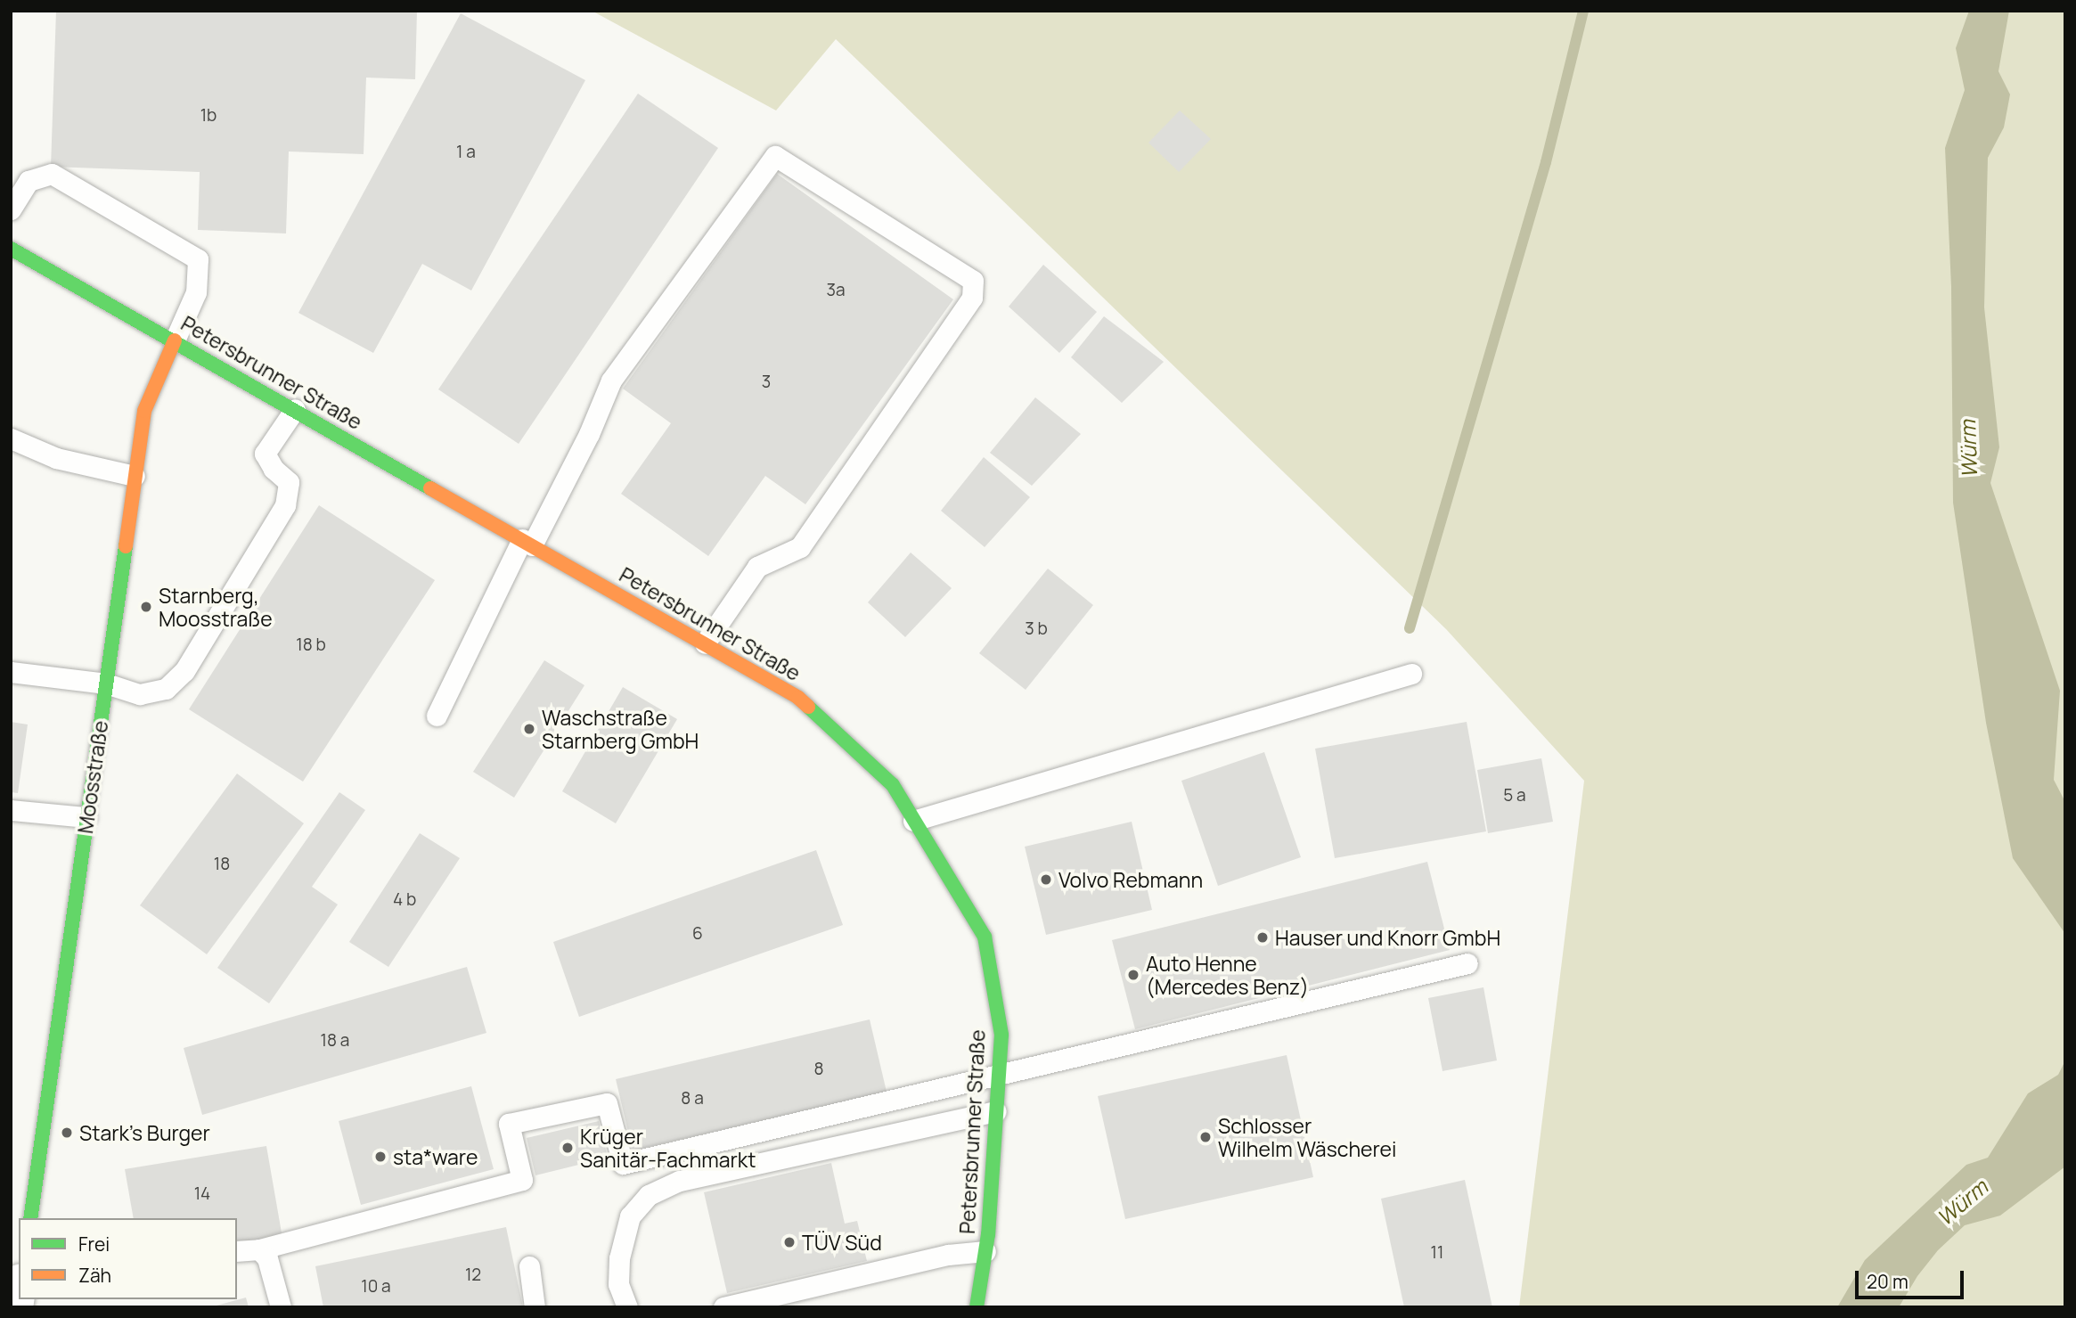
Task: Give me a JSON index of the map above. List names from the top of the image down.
{
  "streets": {
    "street": ["Petersbrunner Straße", "Moosstraße"]
  },
  "crossings": [
    ["Petersbrunner Straße", "Moosstraße"]
  ],
  "water": ["Würm"],
  "places": [
    "Starnberg, Moosstraße",
    "Waschstraße Starnberg GmbH",
    "Volvo Rebmann",
    "Hauser und Knorr GmbH",
    "Auto Henne (Mercedes Benz)",
    "Stark's Burger",
    "Schlosser Wilhelm Wäscherei",
    "Krüger Sanitär-Fachmarkt",
    "sta*ware",
    "TÜV Süd"
  ],
  "house_numbers": [
    "1b",
    "1 a",
    "3a",
    "3",
    "3 b",
    "18 b",
    "5 a",
    "18",
    "4 b",
    "6",
    "18 a",
    "8",
    "8 a",
    "14",
    "11",
    "12",
    "10 a"
  ],
  "legend": ["Frei", "Zäh"],
  "scale_bar": "20 m"
}
